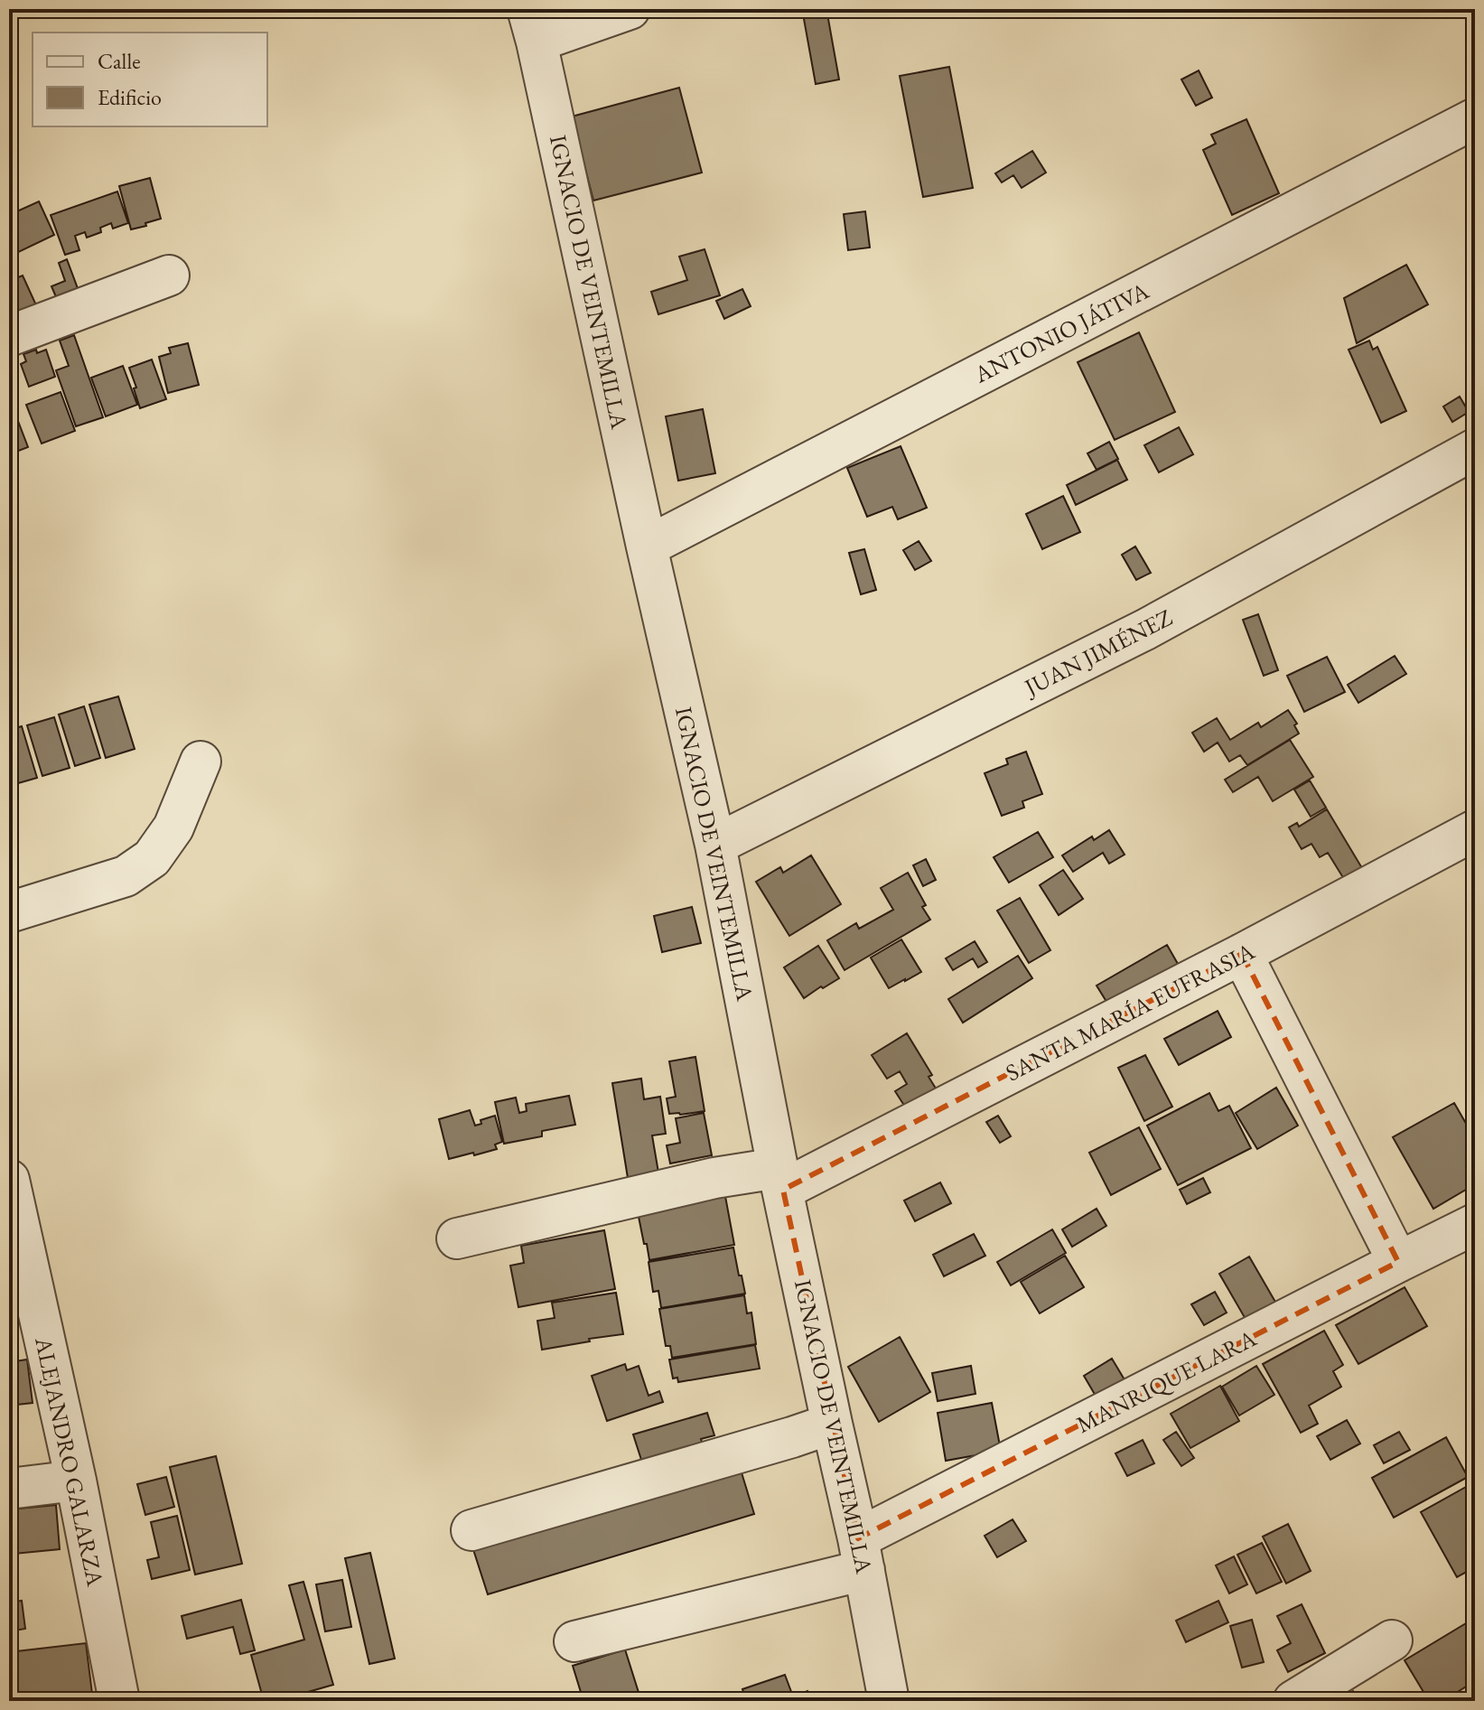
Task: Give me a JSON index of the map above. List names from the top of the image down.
{
  "streets": {
    "street": [
      "IGNACIO DE VEINTEMILLA",
      "ANTONIO JÁTIVA",
      "JUAN JIMÉNEZ",
      "SANTA MARÍA EUFRASIA",
      "MANRIQUE LARA",
      "ALEJANDRO GALARZA"
    ]
  },
  "crossings": [
    ["IGNACIO DE VEINTEMILLA", "ANTONIO JÁTIVA"],
    ["IGNACIO DE VEINTEMILLA", "JUAN JIMÉNEZ"],
    ["IGNACIO DE VEINTEMILLA", "SANTA MARÍA EUFRASIA"],
    ["IGNACIO DE VEINTEMILLA", "MANRIQUE LARA"]
  ],
  "legend": ["Calle", "Edificio"]
}
